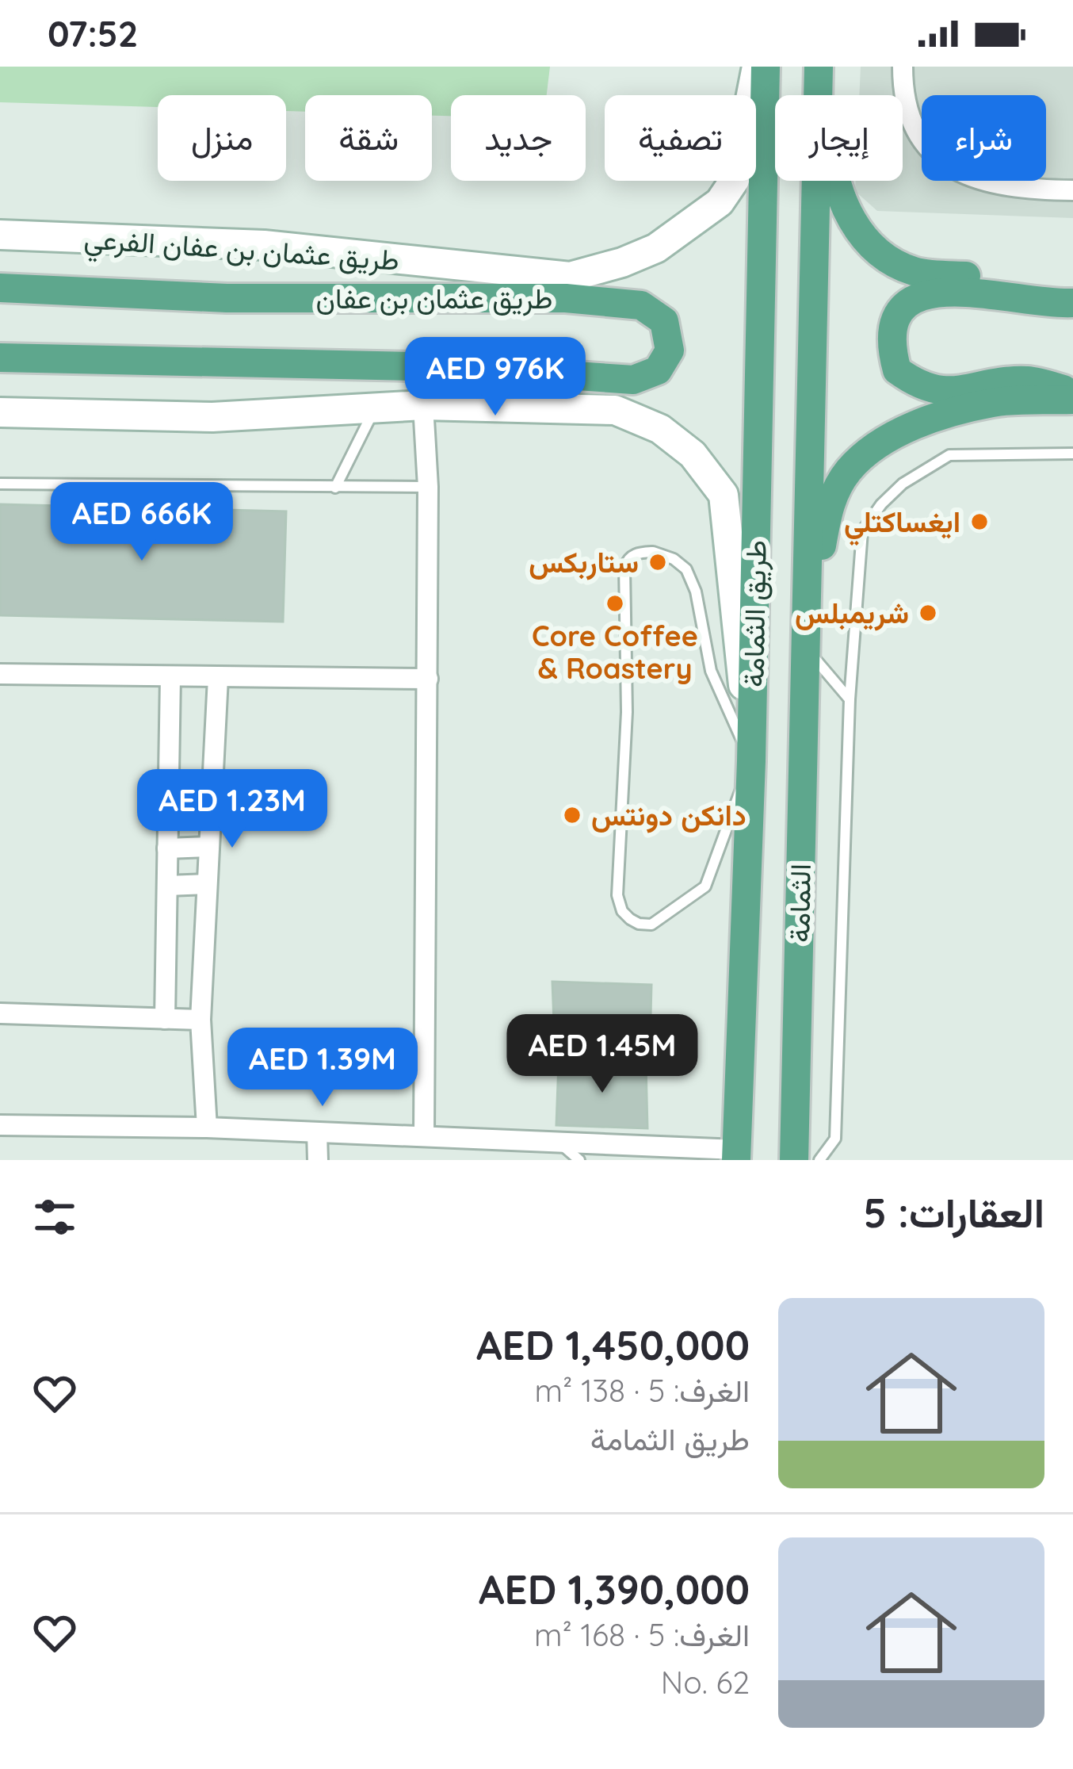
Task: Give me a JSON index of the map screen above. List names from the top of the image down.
{
  "streets": {
    "main road": [
      "طريق عثمان بن عفان الفرعي",
      "طريق عثمان بن عفان",
      "طريق الثمامة",
      "الثمامة"
    ]
  },
  "crossings": [
    ["طريق الثمامة", "الثمامة"]
  ],
  "places": [
    "ايغساكتلي",
    "ستاربكس",
    "Core Coffee & Roastery",
    "شريمبلس",
    "دانكن دونتس"
  ],
  "page": {
    "status": "07:52",
    "chip": [
      "شراء",
      "إيجار",
      "تصفية",
      "جديد",
      "شقة",
      "منزل"
    ],
    "price": [
      "AED 976K",
      "AED 666K",
      "AED 1.23M",
      "AED 1.45M",
      "AED 1.39M"
    ],
    "heading": "العقارات: 5",
    "list": [
      {
        "name": "AED 1,450,000",
        "note": "الغرف: 5 · 138 m² · طريق الثمامة"
      },
      {
        "name": "AED 1,390,000",
        "note": "الغرف: 5 · 168 m² · No. 62"
      }
    ]
  }
}
